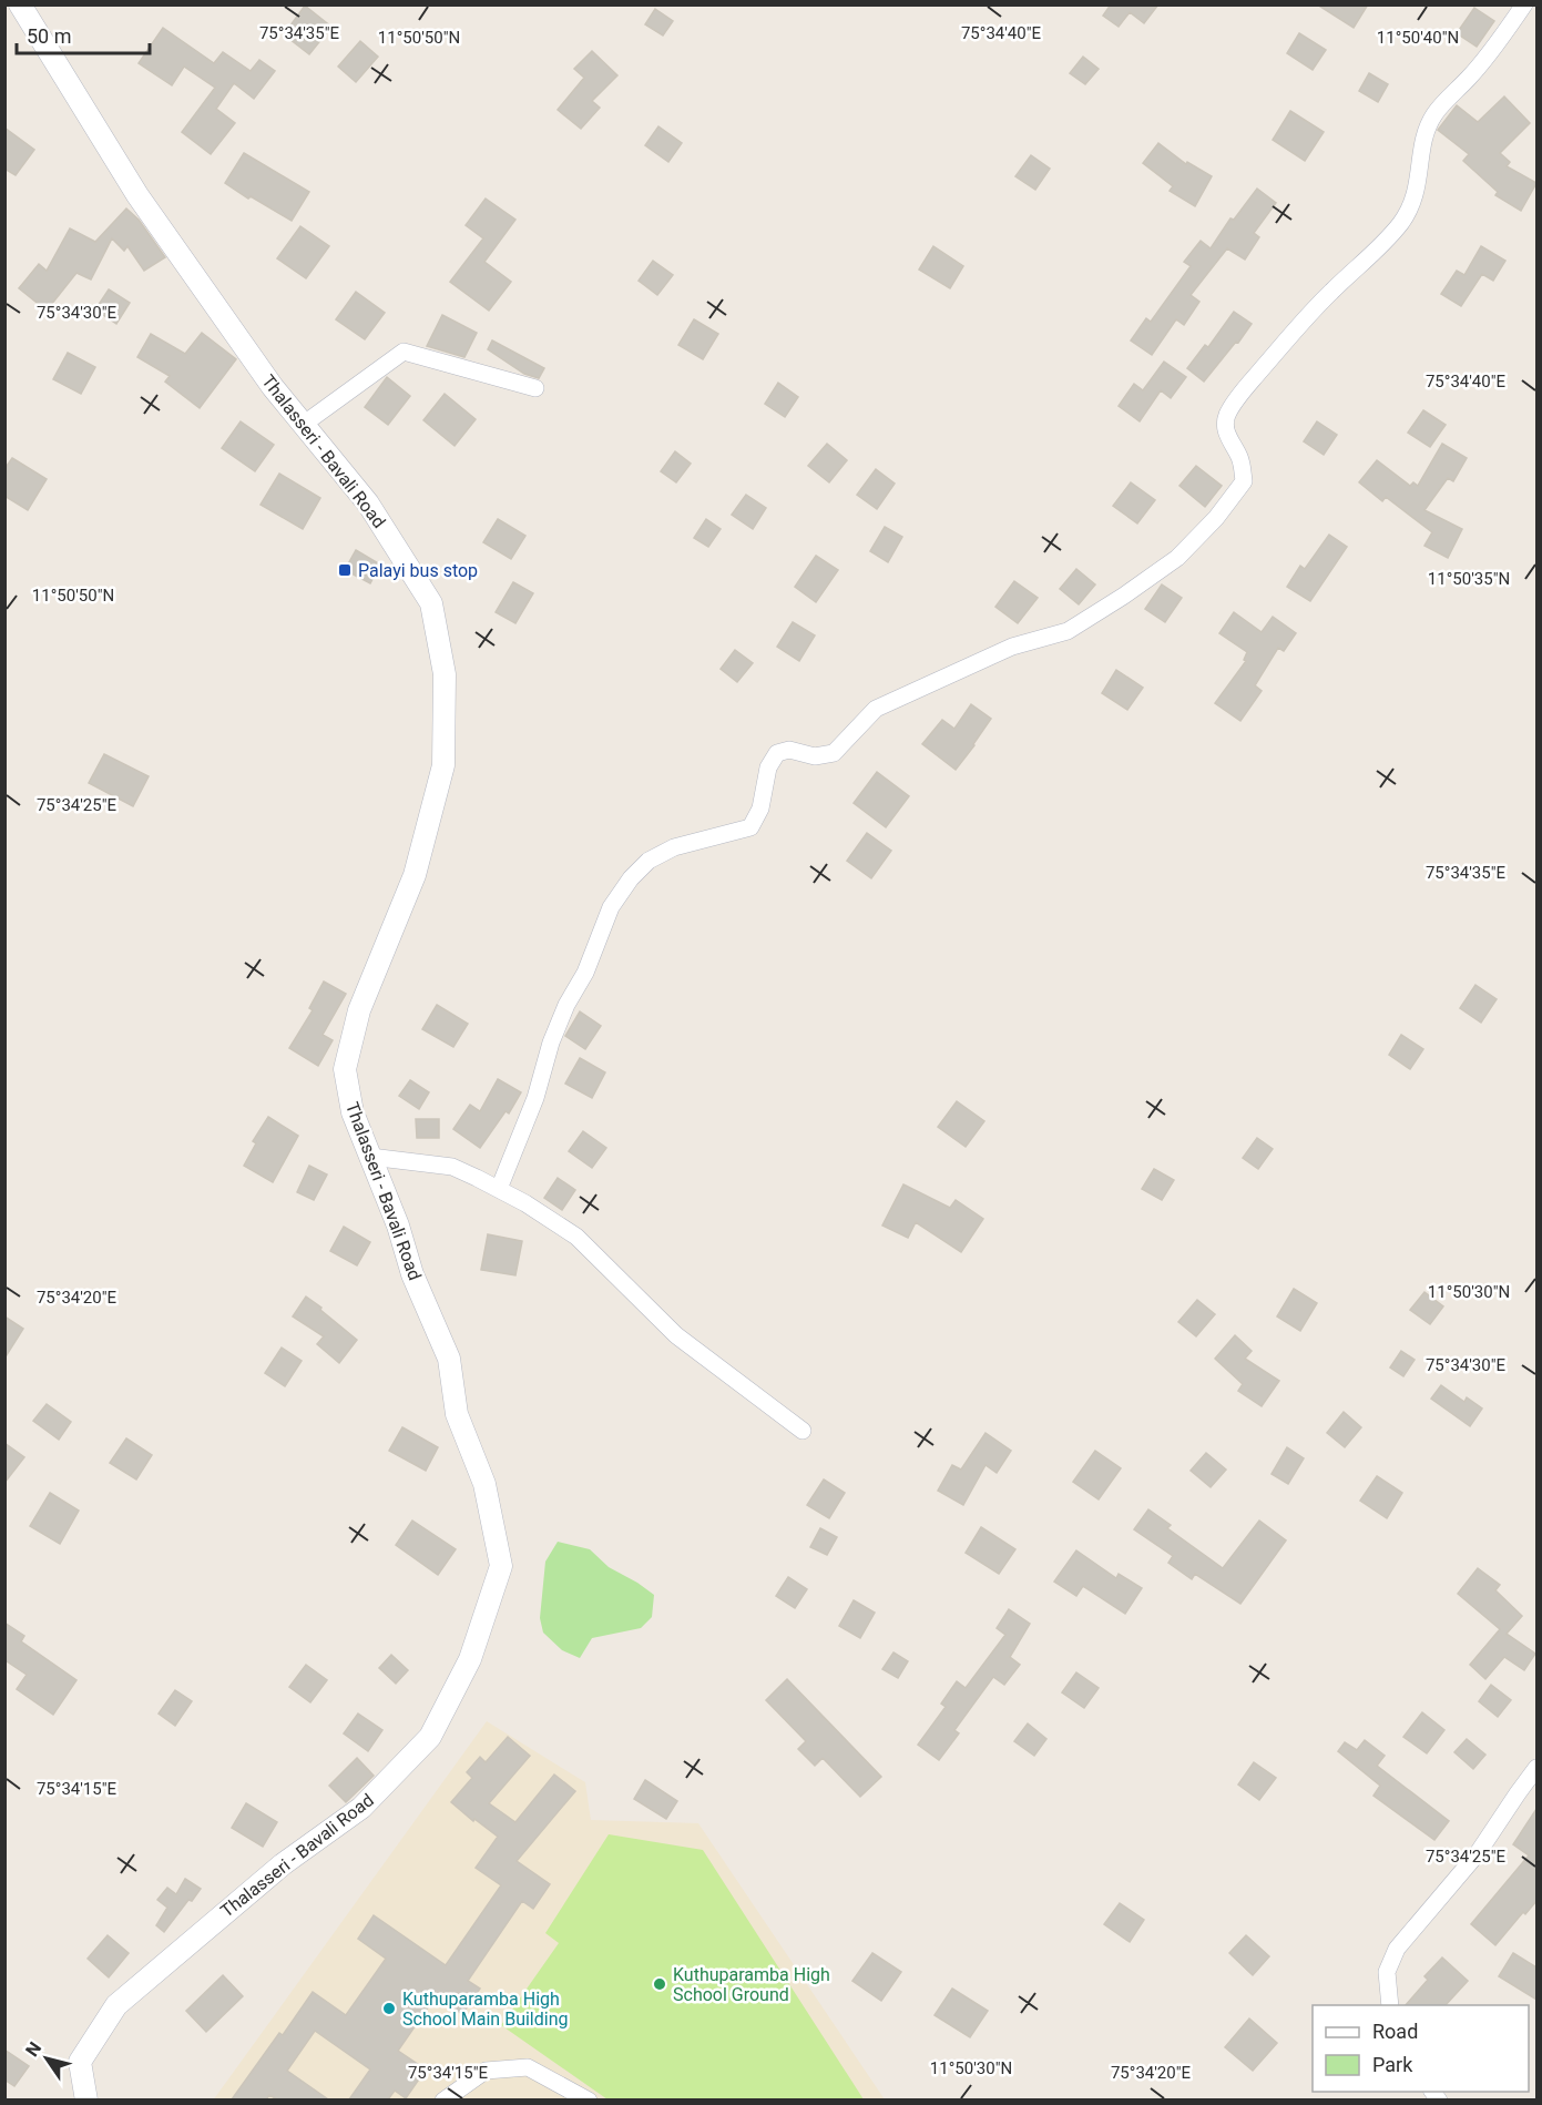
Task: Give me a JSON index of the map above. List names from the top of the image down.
{
  "streets": {
    "main road": ["Thalasseri - Bavali Road"]
  },
  "places": {
    "transit": ["Palayi bus stop"],
    "other": ["Kuthuparamba High School Ground", "Kuthuparamba High School Main Building"]
  },
  "legend": ["Road", "Park"],
  "scale_bar": "50 m",
  "north": "top left",
  "coordinates": [
    "75°34'35\"E",
    "75°34'40\"E",
    "11°50'50\"N",
    "11°50'40\"N",
    "75°34'30\"E",
    "11°50'35\"N",
    "75°34'25\"E",
    "11°50'30\"N",
    "75°34'20\"E",
    "75°34'15\"E"
  ]
}
